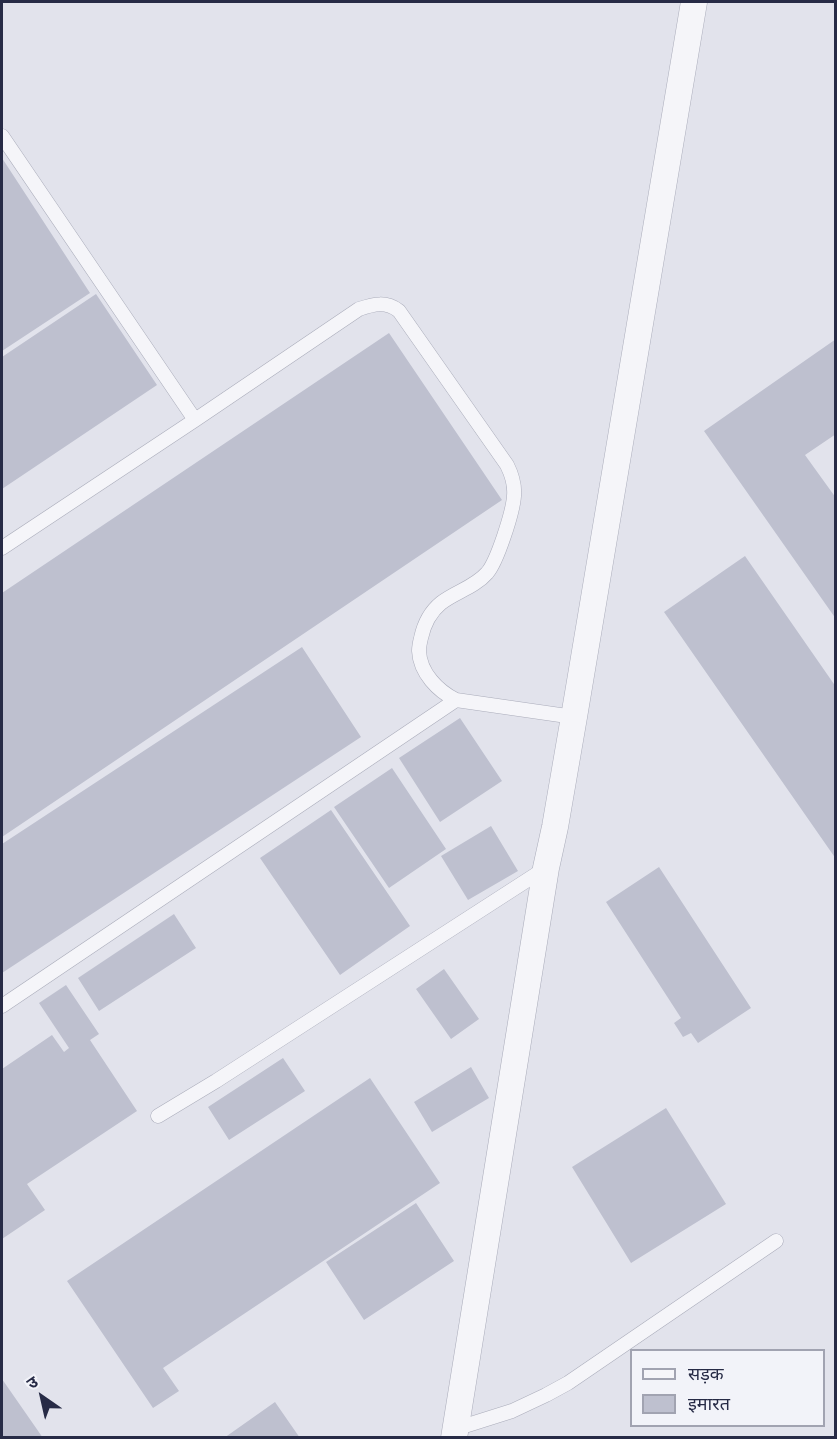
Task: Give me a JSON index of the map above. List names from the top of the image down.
{
  "legend": ["सड़क", "इमारत"],
  "north": "top left"
}
